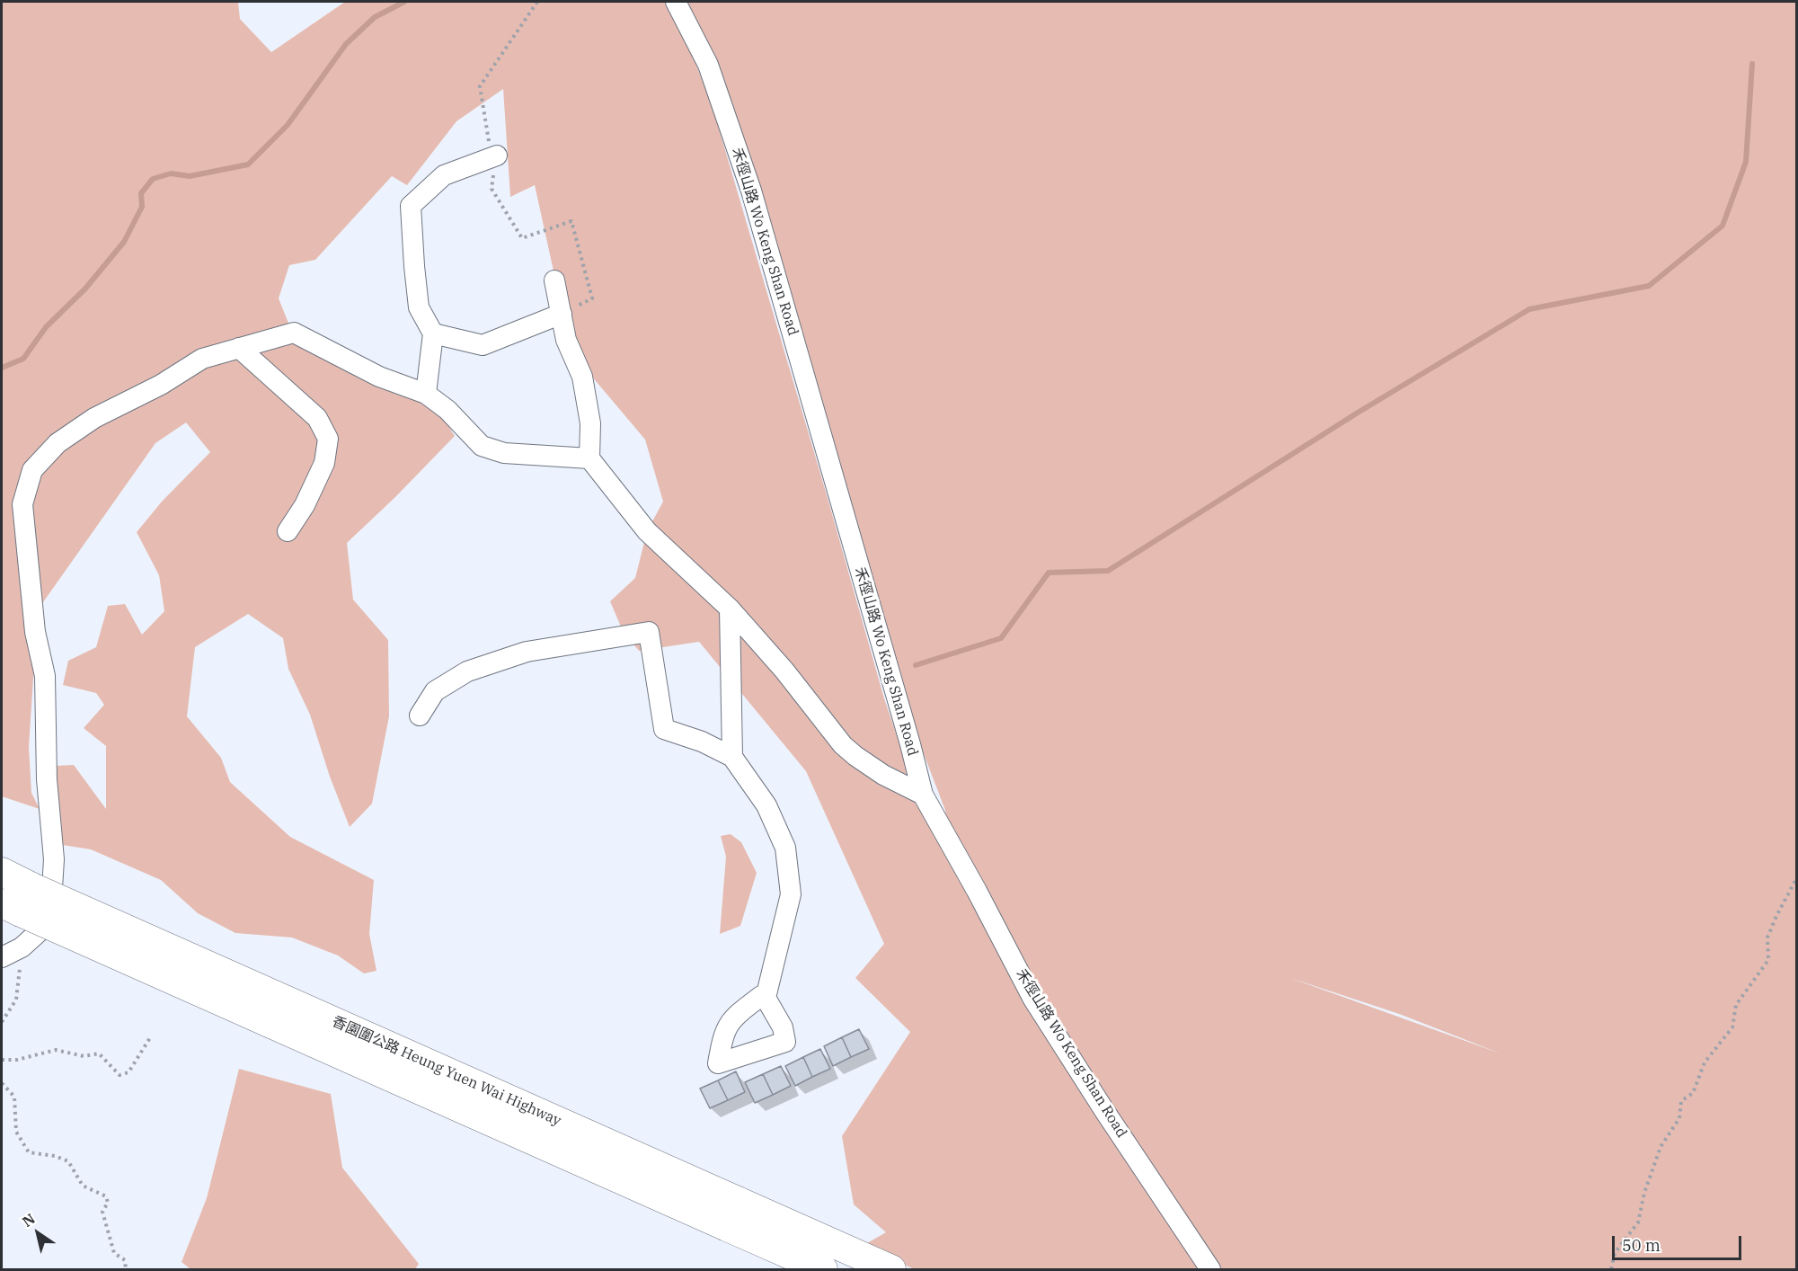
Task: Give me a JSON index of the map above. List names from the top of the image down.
{
  "streets": {
    "highway": ["香園圍公路 Heung Yuen Wai Highway"],
    "street": ["禾徑山路 Wo Keng Shan Road"]
  },
  "scale_bar": "50 m",
  "north": "top left"
}
